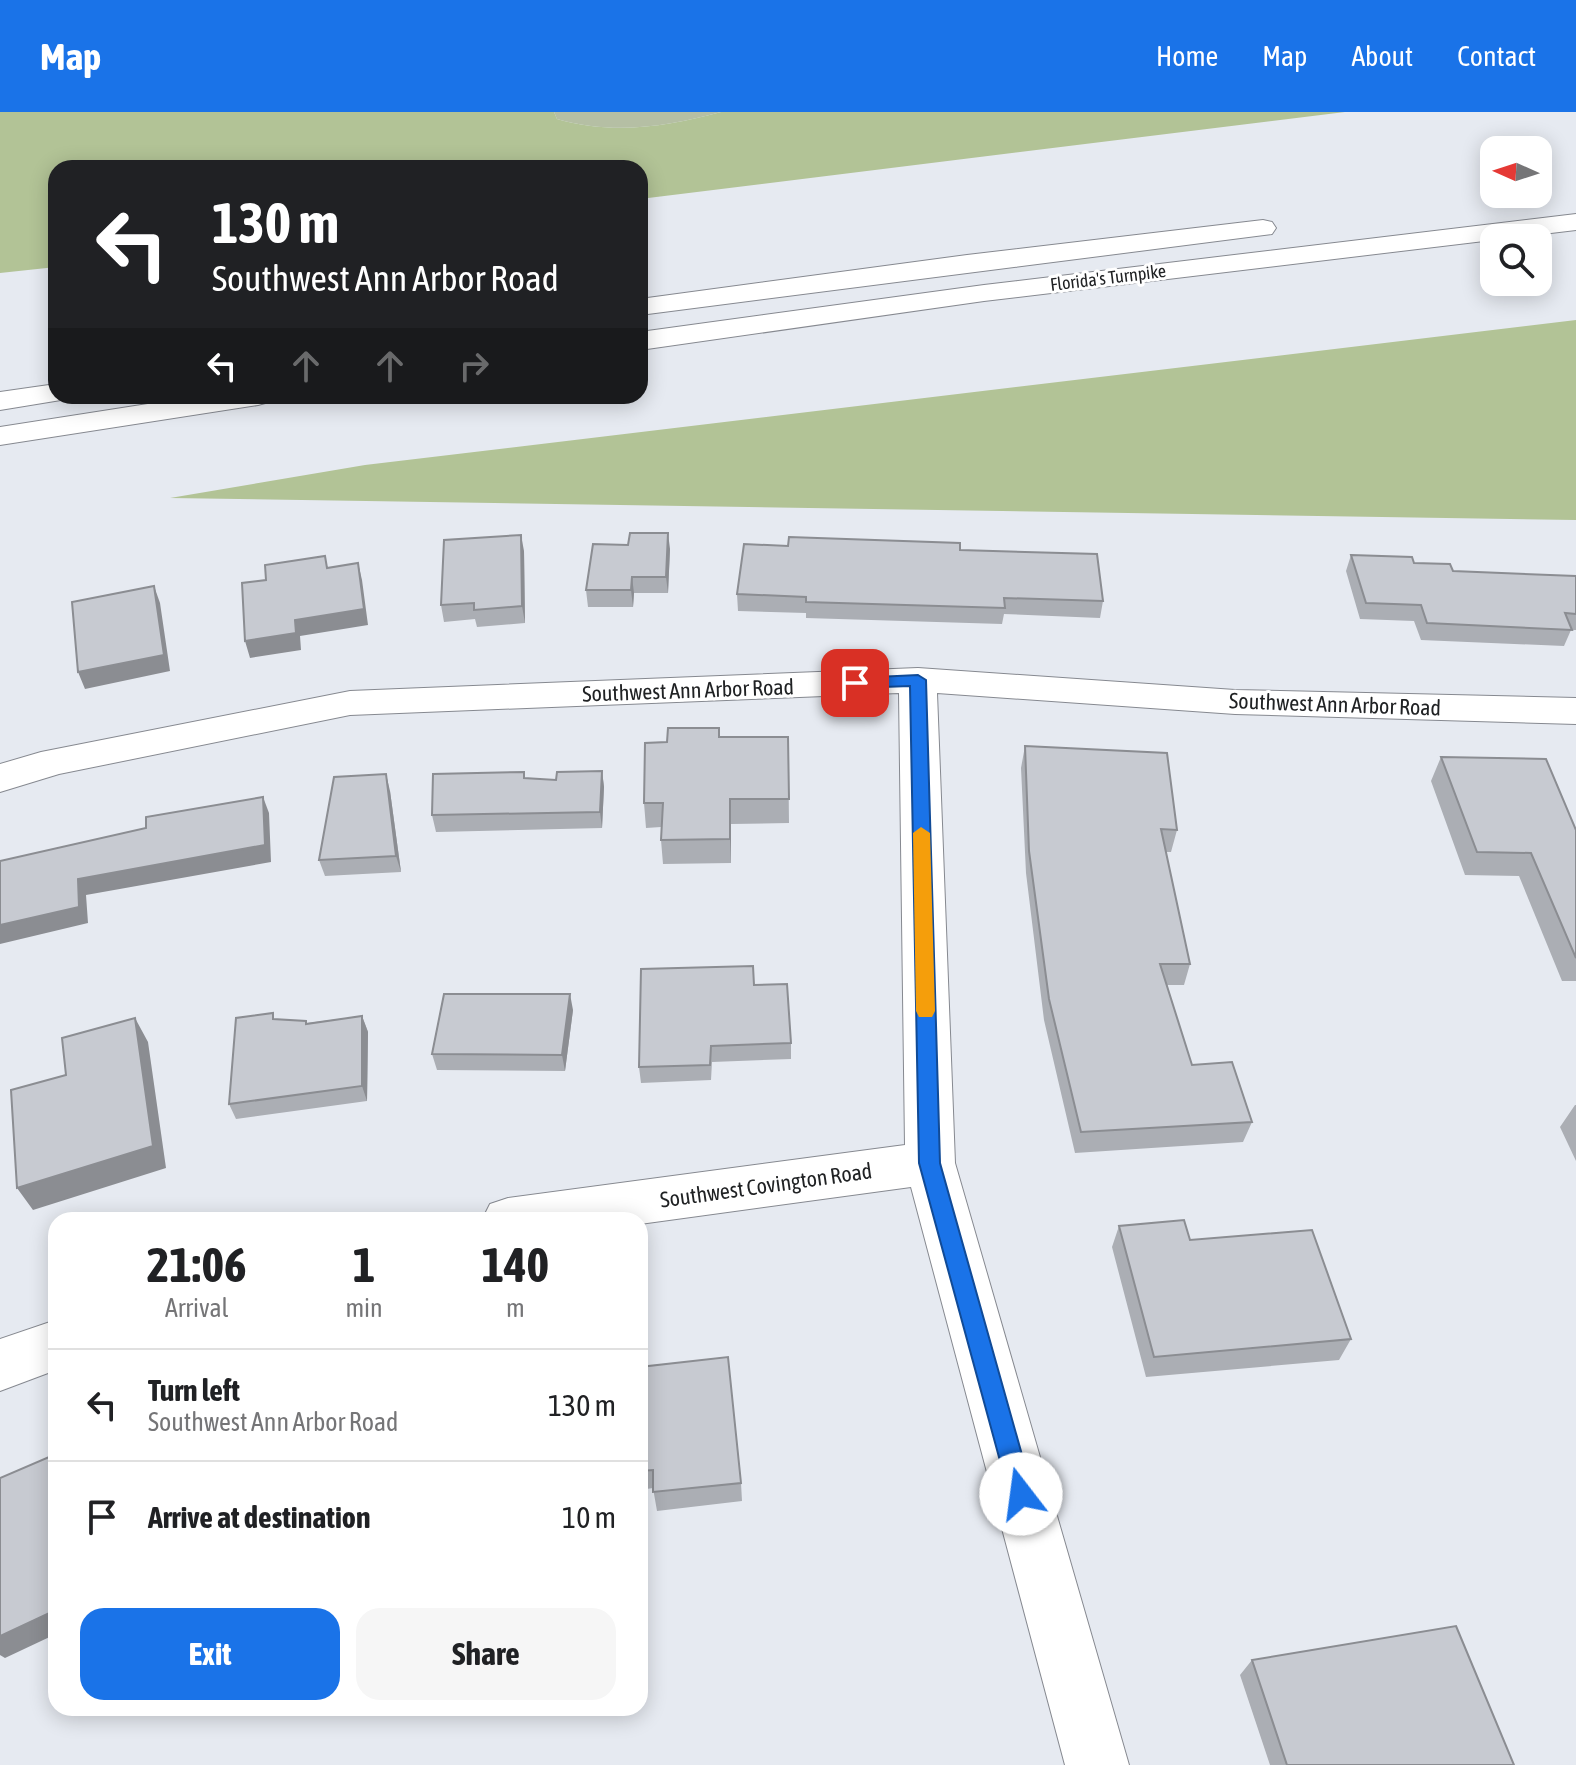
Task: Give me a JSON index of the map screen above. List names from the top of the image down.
{
  "streets": {
    "main road": ["Florida's Turnpike", "Southwest Ann Arbor Road", "Southwest Covington Road"]
  },
  "north": "left",
  "page": {
    "header": "Map",
    "nav": [
      "Home",
      "Map",
      "About",
      "Contact"
    ],
    "turn": ["130 m", "Southwest Ann Arbor Road"],
    "eta": [
      "21:06",
      "Arrival",
      "1",
      "min",
      "140",
      "m"
    ],
    "list": [
      {
        "name": "Turn left",
        "note": "Southwest Ann Arbor Road",
        "value": "130 m"
      },
      {
        "name": "Arrive at destination",
        "value": "10 m"
      }
    ],
    "buttons": ["Exit", "Share"]
  }
}
